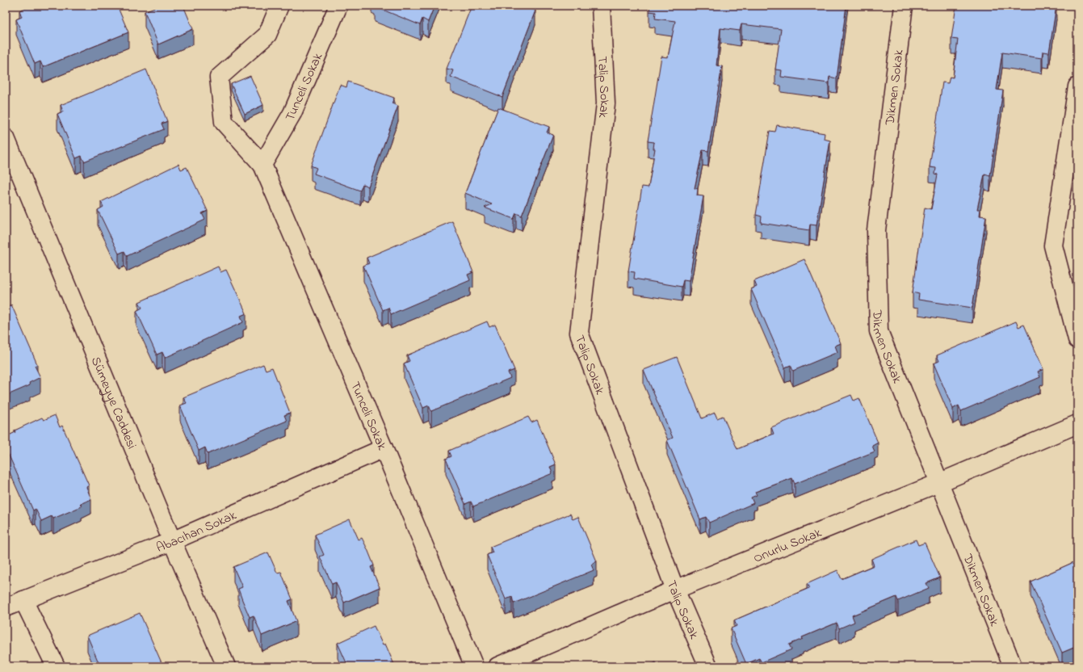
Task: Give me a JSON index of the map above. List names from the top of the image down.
{
  "streets": {
    "street": [
      "Tunceli Sokak",
      "Talip Sokak",
      "Dikmen Sokak",
      "Sümeyye Caddesi",
      "Abacıhan Sokak",
      "Onurlu Sokak"
    ]
  },
  "crossings": [
    ["Tunceli Sokak", "Abacıhan Sokak"],
    ["Talip Sokak", "Onurlu Sokak"],
    ["Dikmen Sokak", "Onurlu Sokak"],
    ["Sümeyye Caddesi", "Abacıhan Sokak"]
  ]
}
